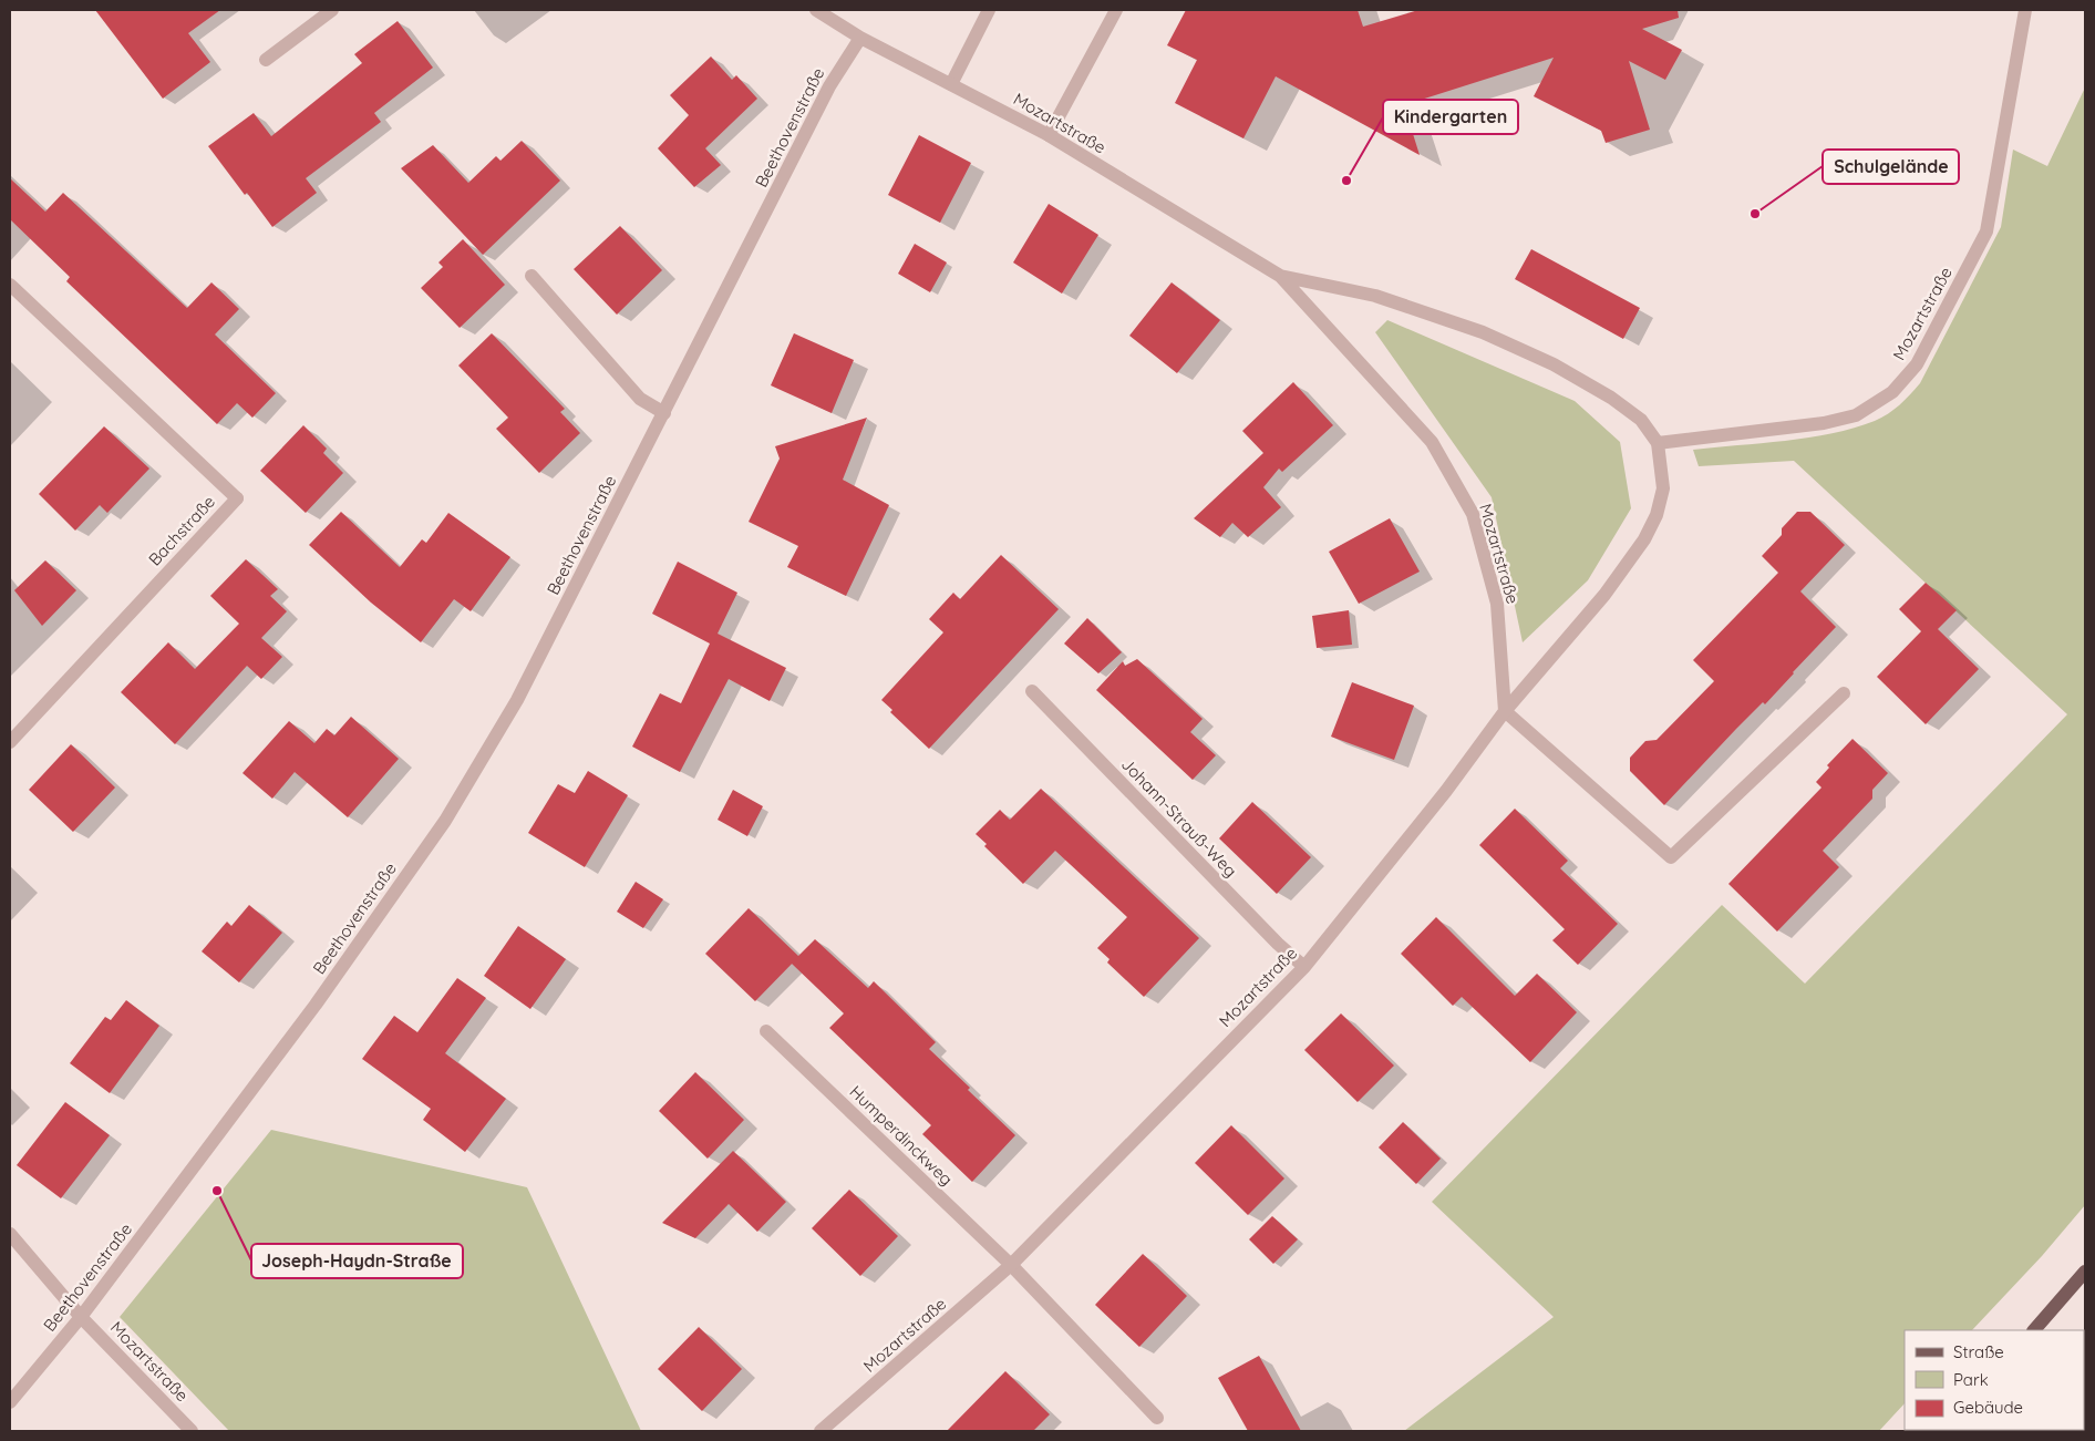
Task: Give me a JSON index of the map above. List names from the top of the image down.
{
  "streets": {
    "street": [
      "Mozartstraße",
      "Beethovenstraße",
      "Bachstraße",
      "Johann-Strauß-Weg",
      "Humperdinckweg"
    ]
  },
  "crossings": [
    ["Mozartstraße", "Beethovenstraße"],
    ["Mozartstraße", "Johann-Strauß-Weg"],
    ["Mozartstraße", "Humperdinckweg"]
  ],
  "places": ["Kindergarten", "Schulgelände", "Joseph-Haydn-Straße"],
  "legend": ["Straße", "Park", "Gebäude"]
}
